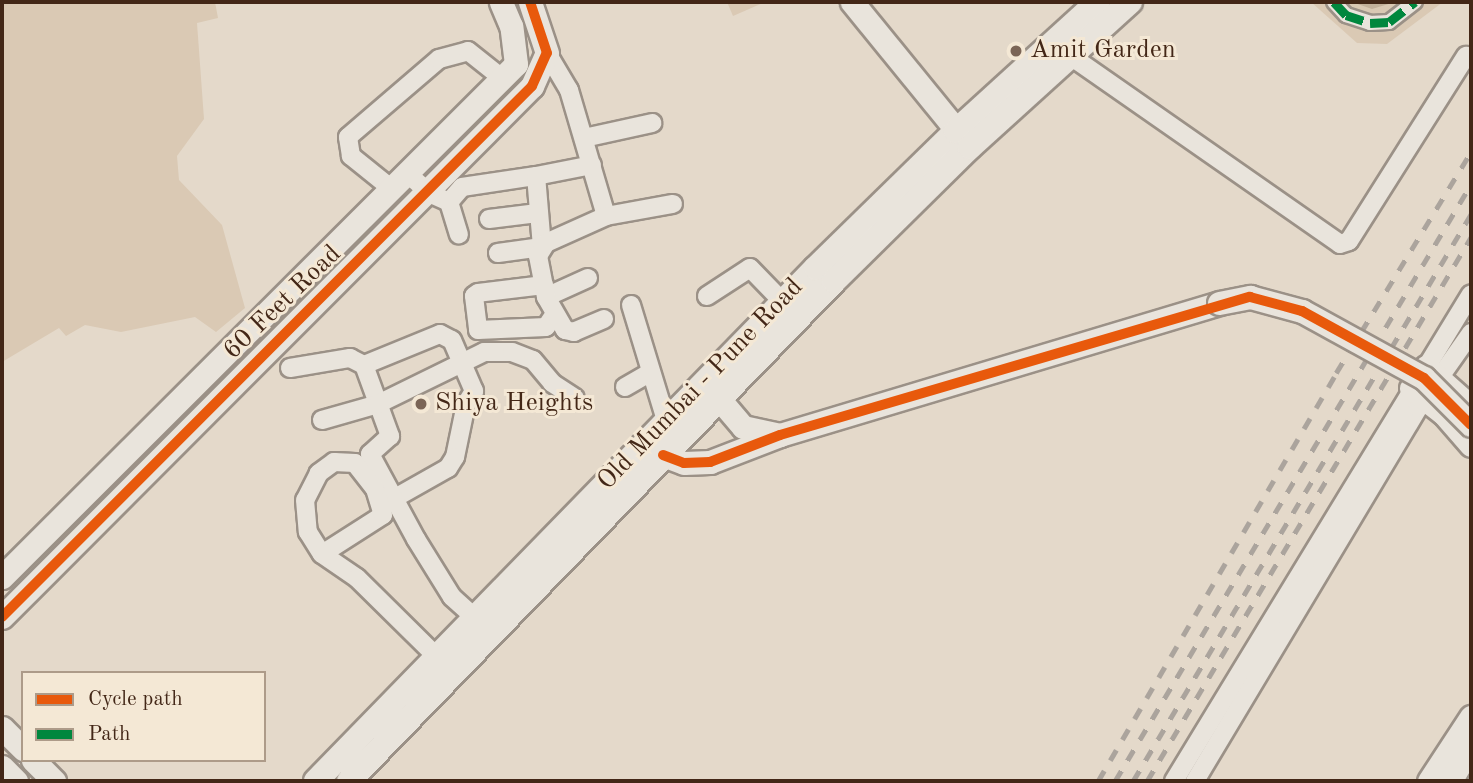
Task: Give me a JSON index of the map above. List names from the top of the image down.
{
  "streets": {
    "main road": ["Old Mumbai - Pune Road"],
    "street": ["60 Feet Road"]
  },
  "places": ["Amit Garden", "Shiya Heights"],
  "legend": ["Cycle path", "Path"]
}
